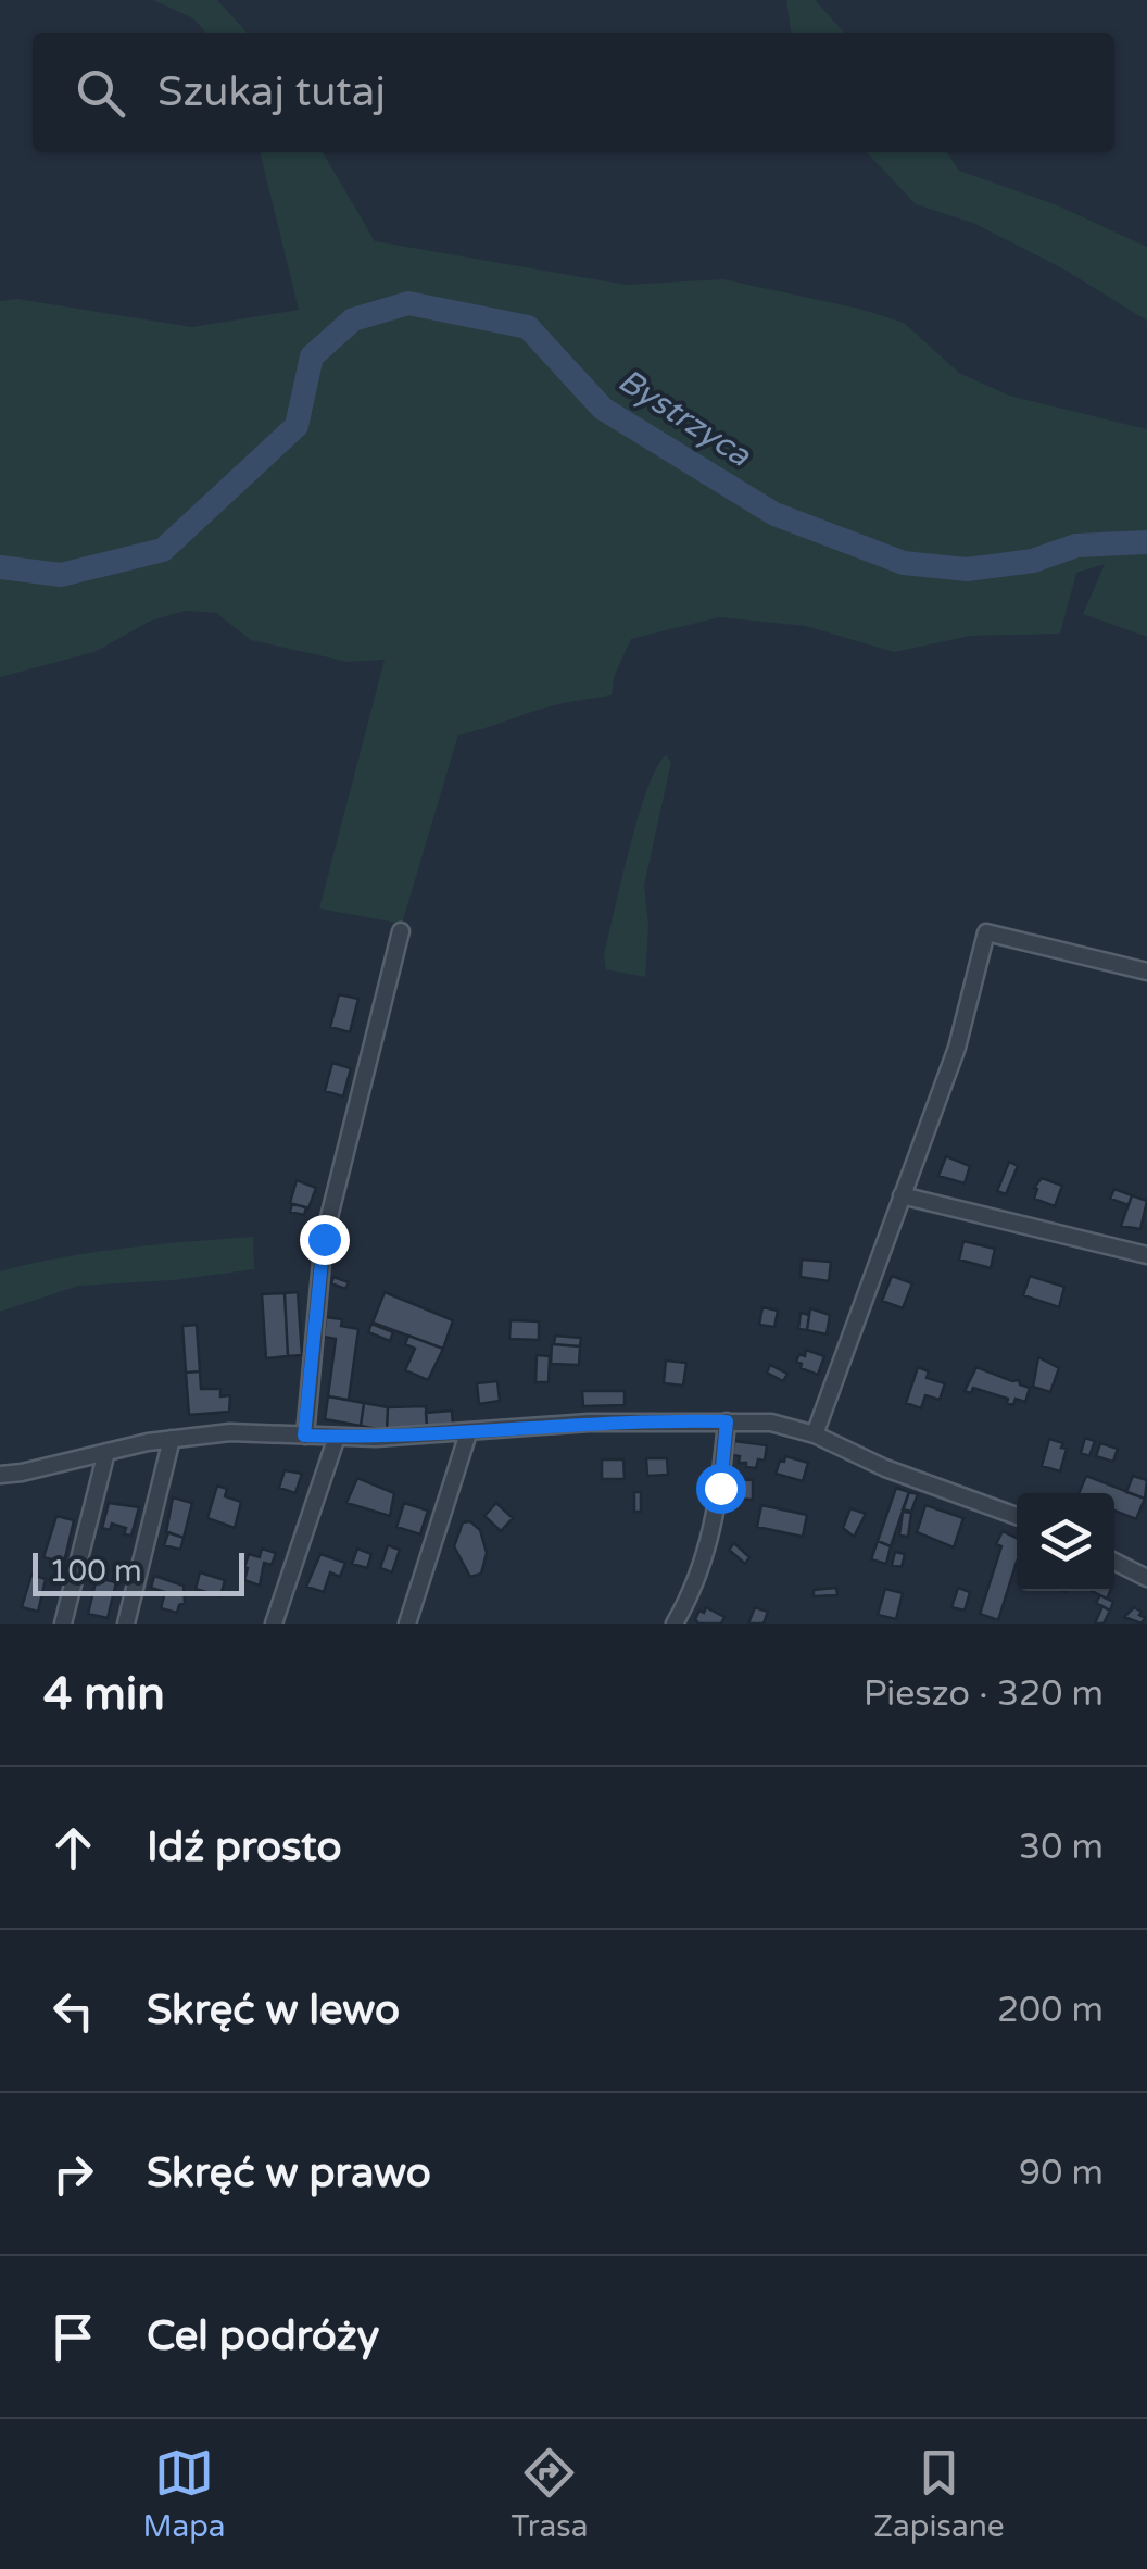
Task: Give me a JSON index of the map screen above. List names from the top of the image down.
{
  "water": ["Bystrzyca"],
  "scale_bar": "100 m",
  "page": {
    "search": "Szukaj tutaj",
    "scale": "100 m",
    "heading": ["4 min", "Pieszo · 320 m"],
    "list": [
      ["Idź prosto", "30 m"],
      ["Skręć w lewo", "200 m"],
      ["Skręć w prawo", "90 m"],
      "Cel podróży"
    ],
    "nav": ["Mapa", "Trasa", "Zapisane"]
  }
}
